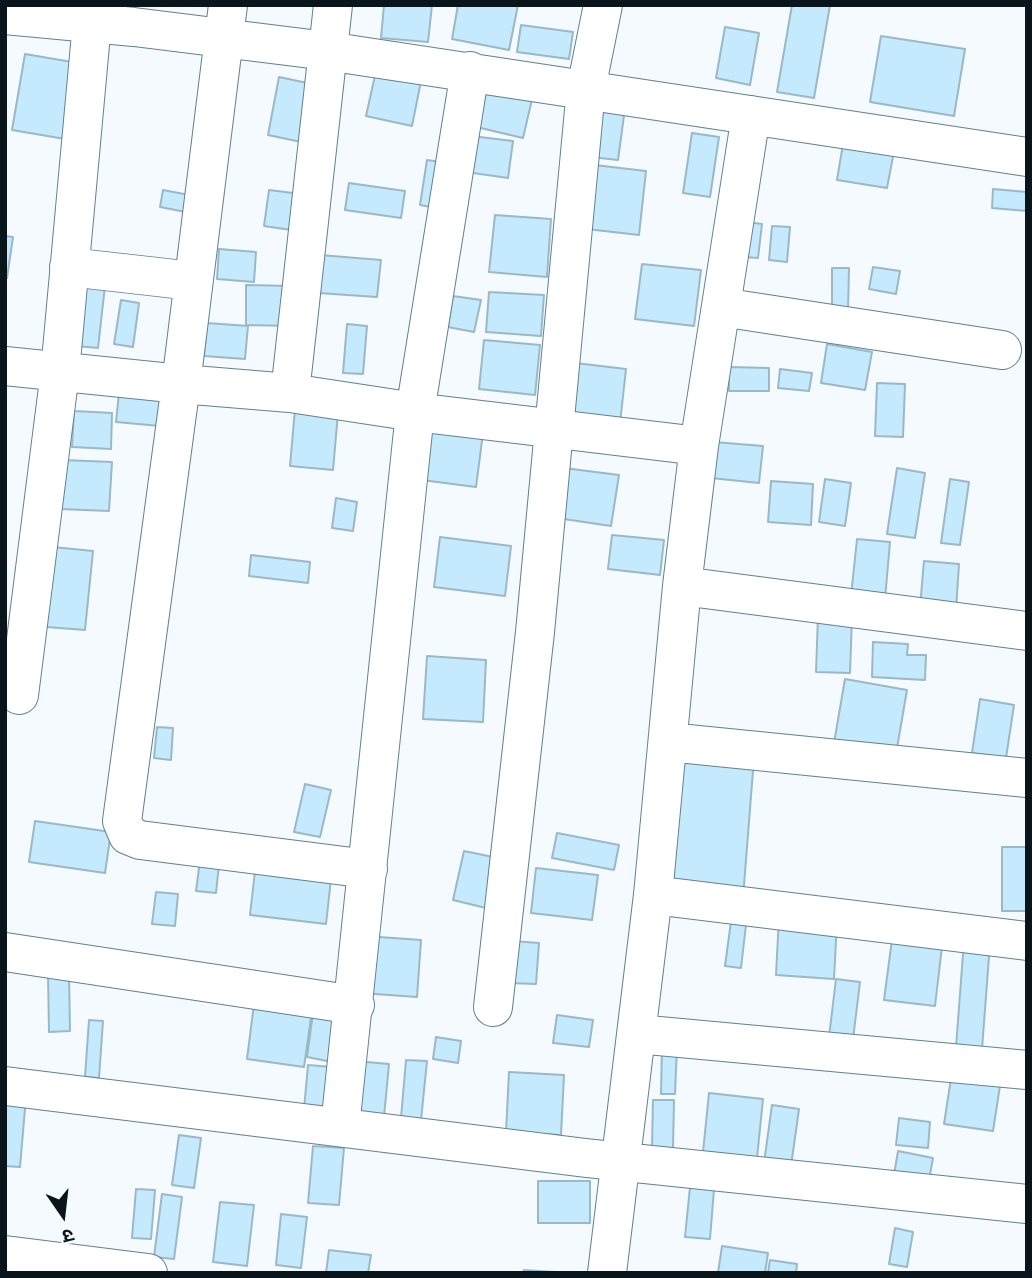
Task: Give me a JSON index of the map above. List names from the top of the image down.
{
  "north": "bottom"
}
